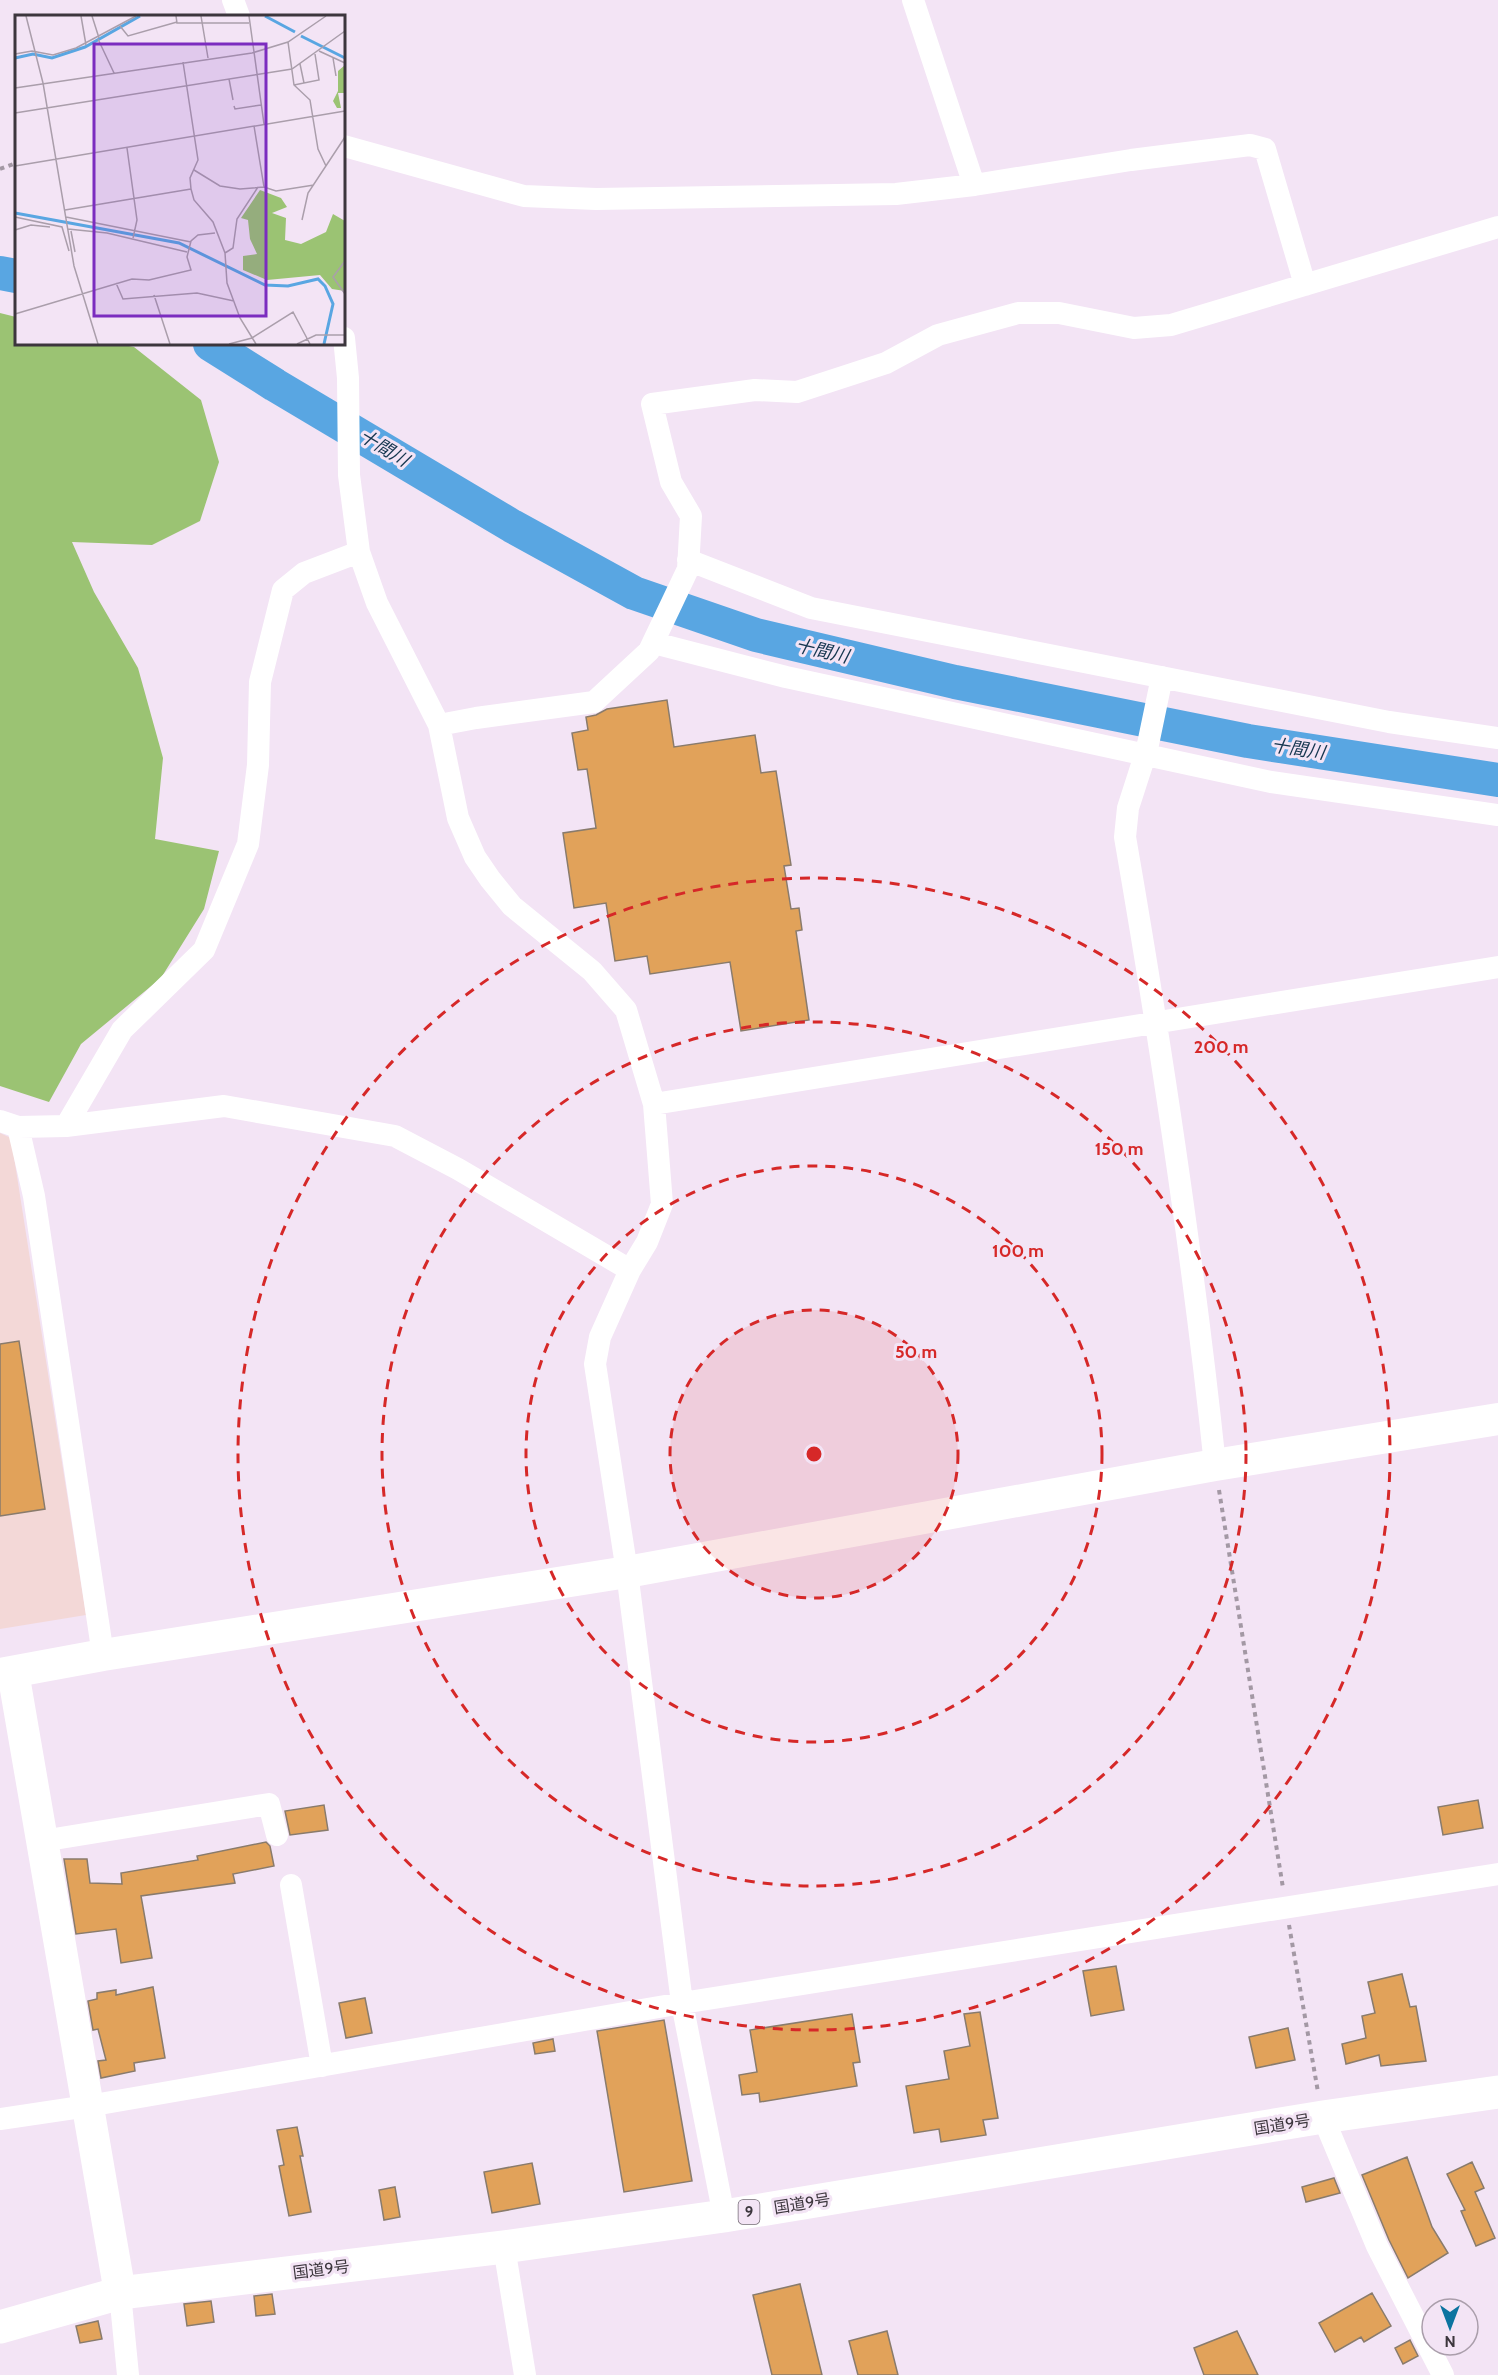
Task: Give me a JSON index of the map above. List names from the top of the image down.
{
  "streets": {
    "highway": ["国道9号", "9"]
  },
  "water": ["十間川"],
  "north": "bottom",
  "rings": [
    "200 m",
    "150 m",
    "100 m",
    "50 m"
  ]
}
